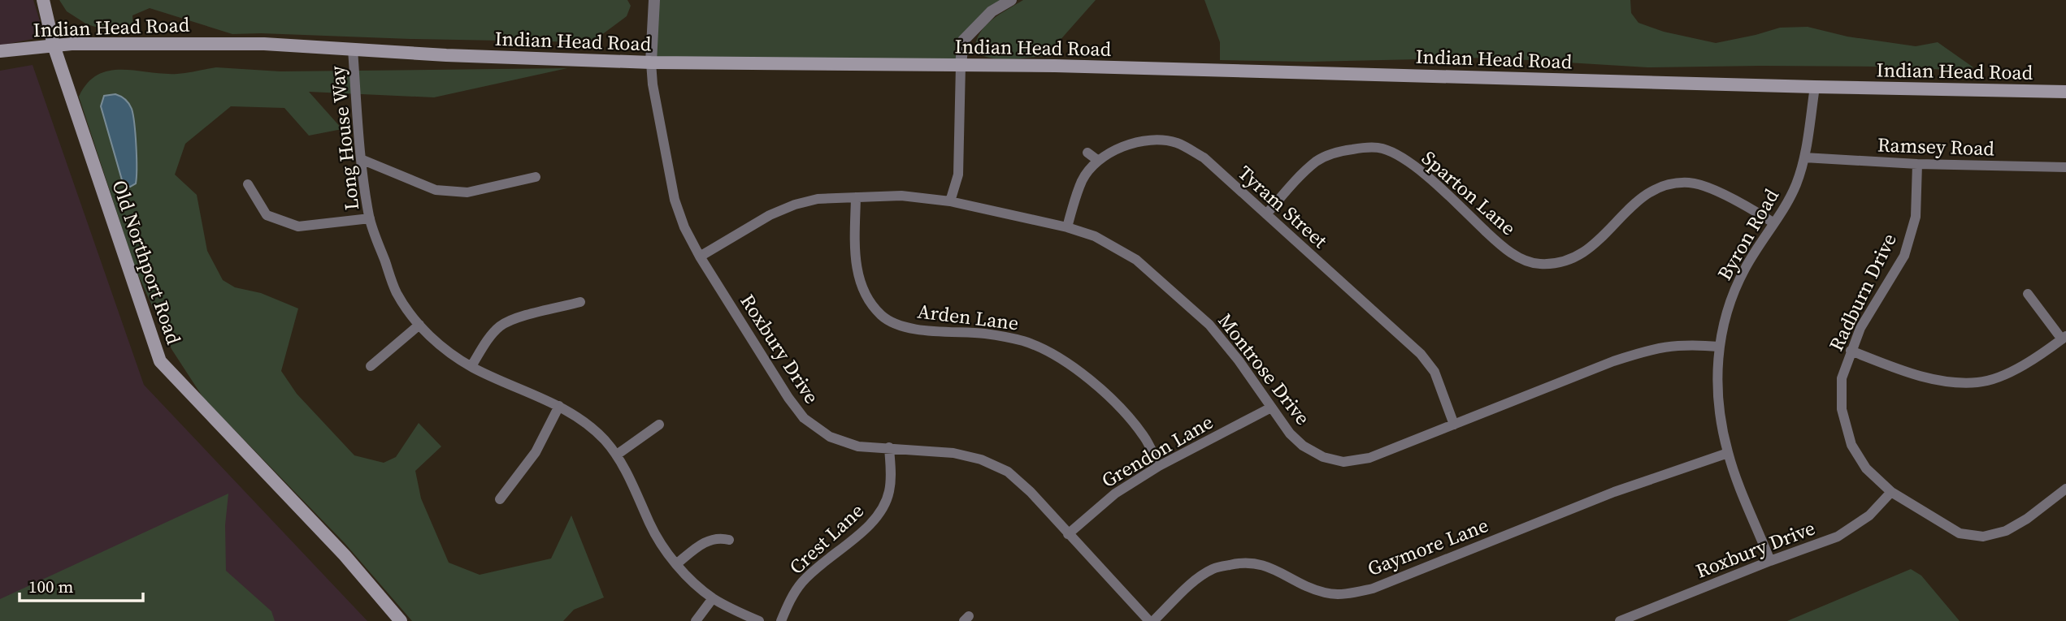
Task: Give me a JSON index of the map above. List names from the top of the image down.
{
  "streets": {
    "main road": ["Indian Head Road", "Old Northport Road"],
    "street": [
      "Long House Way",
      "Ramsey Road",
      "Sparton Lane",
      "Tyram Street",
      "Byron Road",
      "Radburn Drive",
      "Arden Lane",
      "Roxbury Drive",
      "Montrose Drive",
      "Grendon Lane",
      "Crest Lane",
      "Gaymore Lane"
    ]
  },
  "crossings": [
    ["Indian Head Road", "Long House Way"],
    ["Indian Head Road", "Byron Road"],
    ["Indian Head Road", "Old Northport Road"],
    ["Indian Head Road", "Roxbury Drive"],
    ["Ramsey Road", "Byron Road"],
    ["Ramsey Road", "Radburn Drive"],
    ["Sparton Lane", "Tyram Street"],
    ["Sparton Lane", "Byron Road"],
    ["Tyram Street", "Montrose Drive"],
    ["Byron Road", "Roxbury Drive"],
    ["Byron Road", "Montrose Drive"],
    ["Byron Road", "Gaymore Lane"],
    ["Radburn Drive", "Roxbury Drive"],
    ["Arden Lane", "Montrose Drive"],
    ["Arden Lane", "Grendon Lane"],
    ["Roxbury Drive", "Montrose Drive"],
    ["Roxbury Drive", "Grendon Lane"],
    ["Roxbury Drive", "Crest Lane"],
    ["Montrose Drive", "Grendon Lane"]
  ],
  "scale_bar": "100 m"
}
